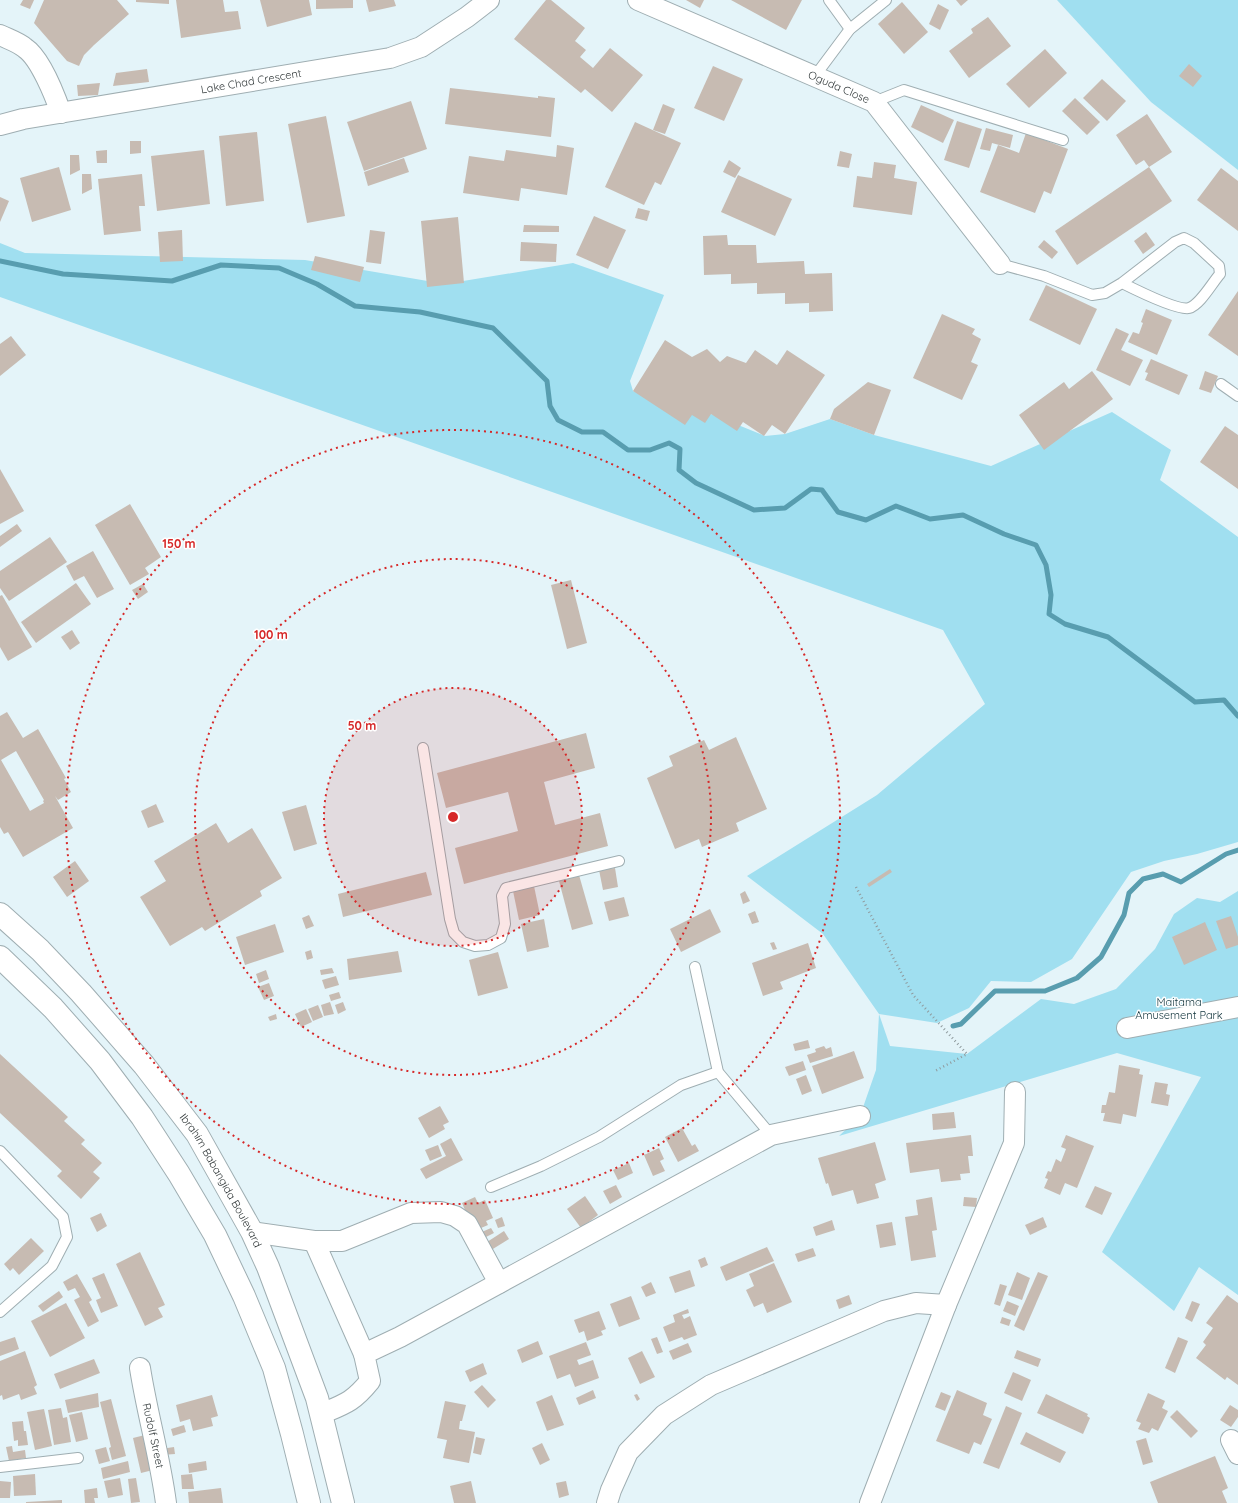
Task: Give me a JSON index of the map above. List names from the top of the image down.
{
  "streets": {
    "street": [
      "Lake Chad Crescent",
      "Oguda Close",
      "Ibrahim Babangida Boulevard",
      "Rudolf Street"
    ]
  },
  "parks": ["Maitama Amusement Park"],
  "rings": ["150 m", "100 m", "50 m"]
}
